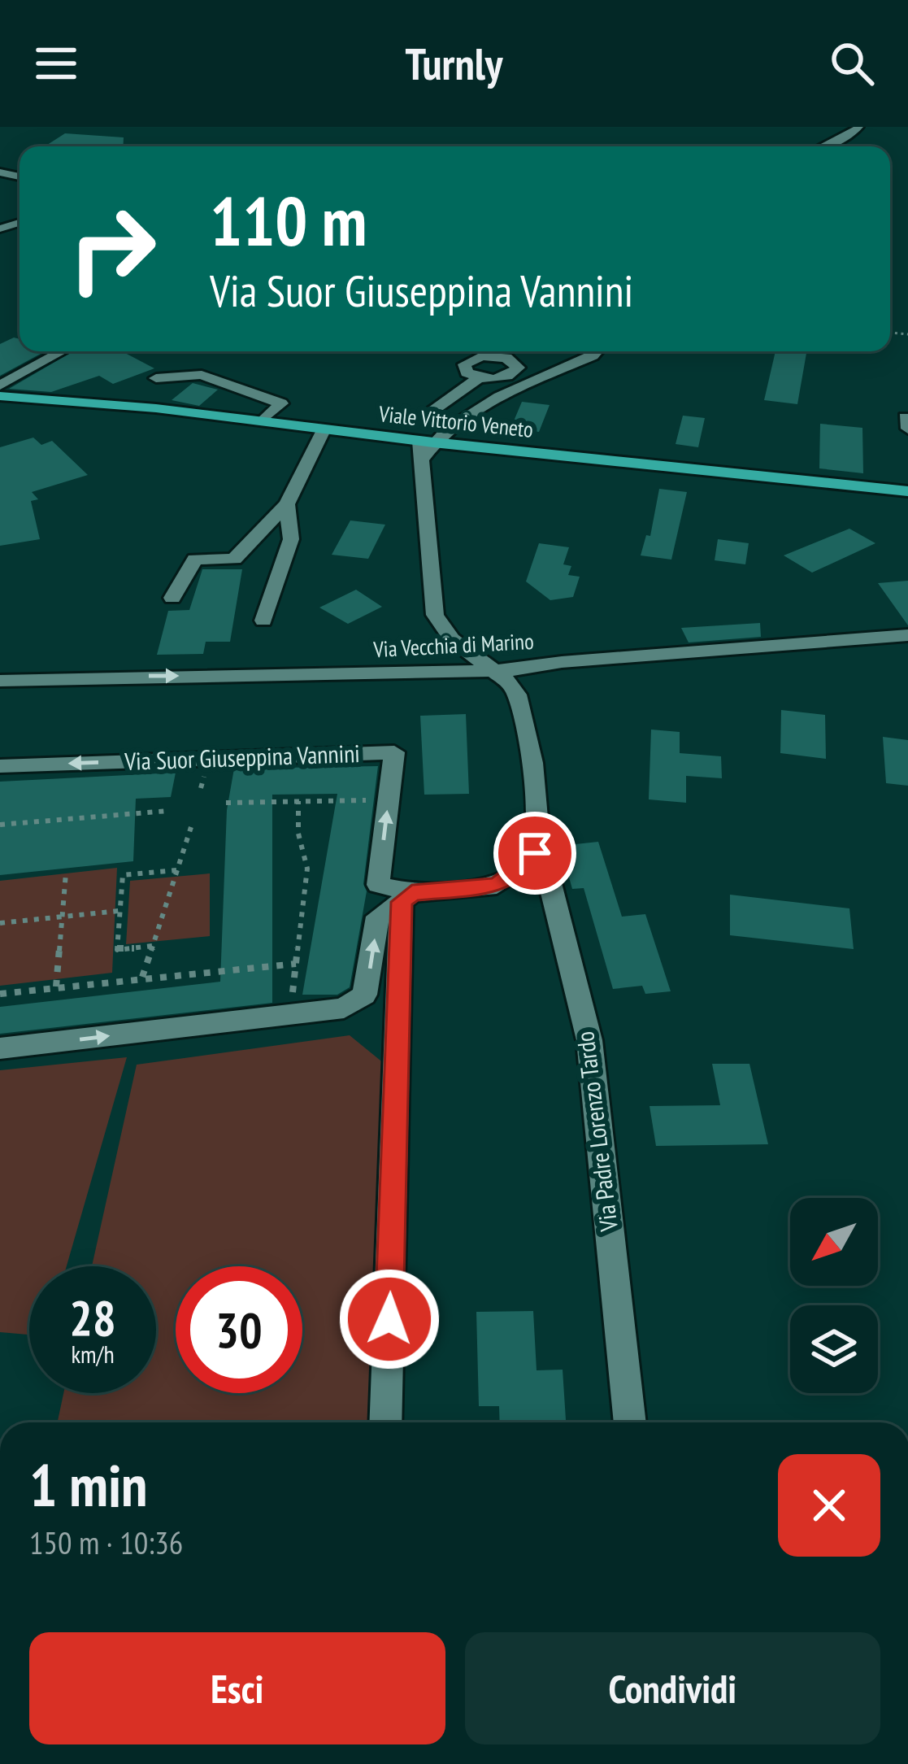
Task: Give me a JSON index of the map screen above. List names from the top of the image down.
{
  "streets": {
    "main road": ["Viale Vittorio Veneto"],
    "street": ["Via Vecchia di Marino", "Via Suor Giuseppina Vannini", "Via Padre Lorenzo Tardo"]
  },
  "one_way": ["Via Vecchia di Marino"],
  "north": "bottom left",
  "page": {
    "header": "Turnly",
    "turn": ["110 m", "Via Suor Giuseppina Vannini"],
    "speed": "28 km/h",
    "limit": "30",
    "heading": ["1 min", "150 m · 10:36"],
    "buttons": ["Esci", "Condividi"]
  }
}
